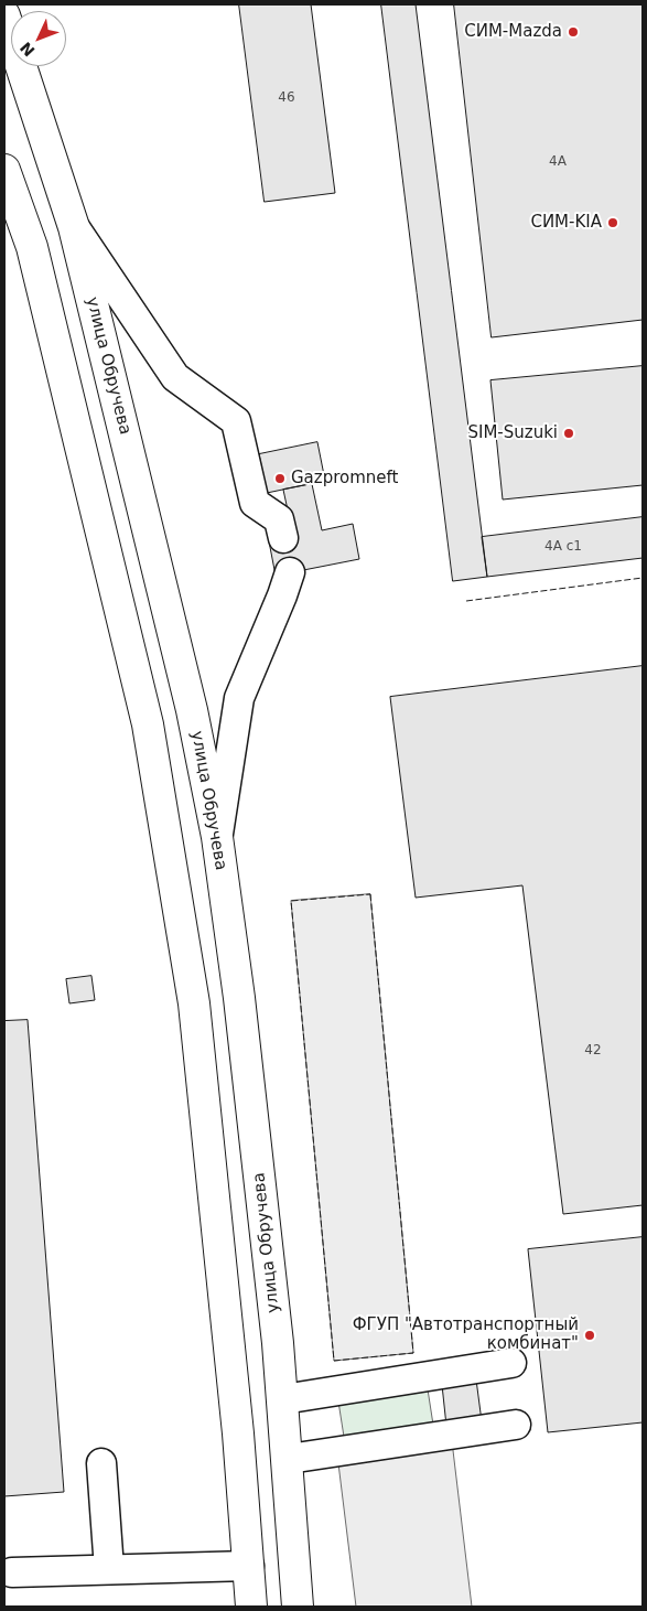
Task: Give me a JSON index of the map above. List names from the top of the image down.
{
  "streets": {
    "main road": ["улица Обручева"]
  },
  "places": [
    "СИМ-Mazda",
    "СИМ-KIA",
    "SIM-Suzuki",
    "Gazpromneft",
    "ФГУП \"Автотранспортный комбинат\""
  ],
  "house_numbers": [
    "46",
    "4А",
    "4А с1",
    "42"
  ],
  "north": "bottom left"
}
